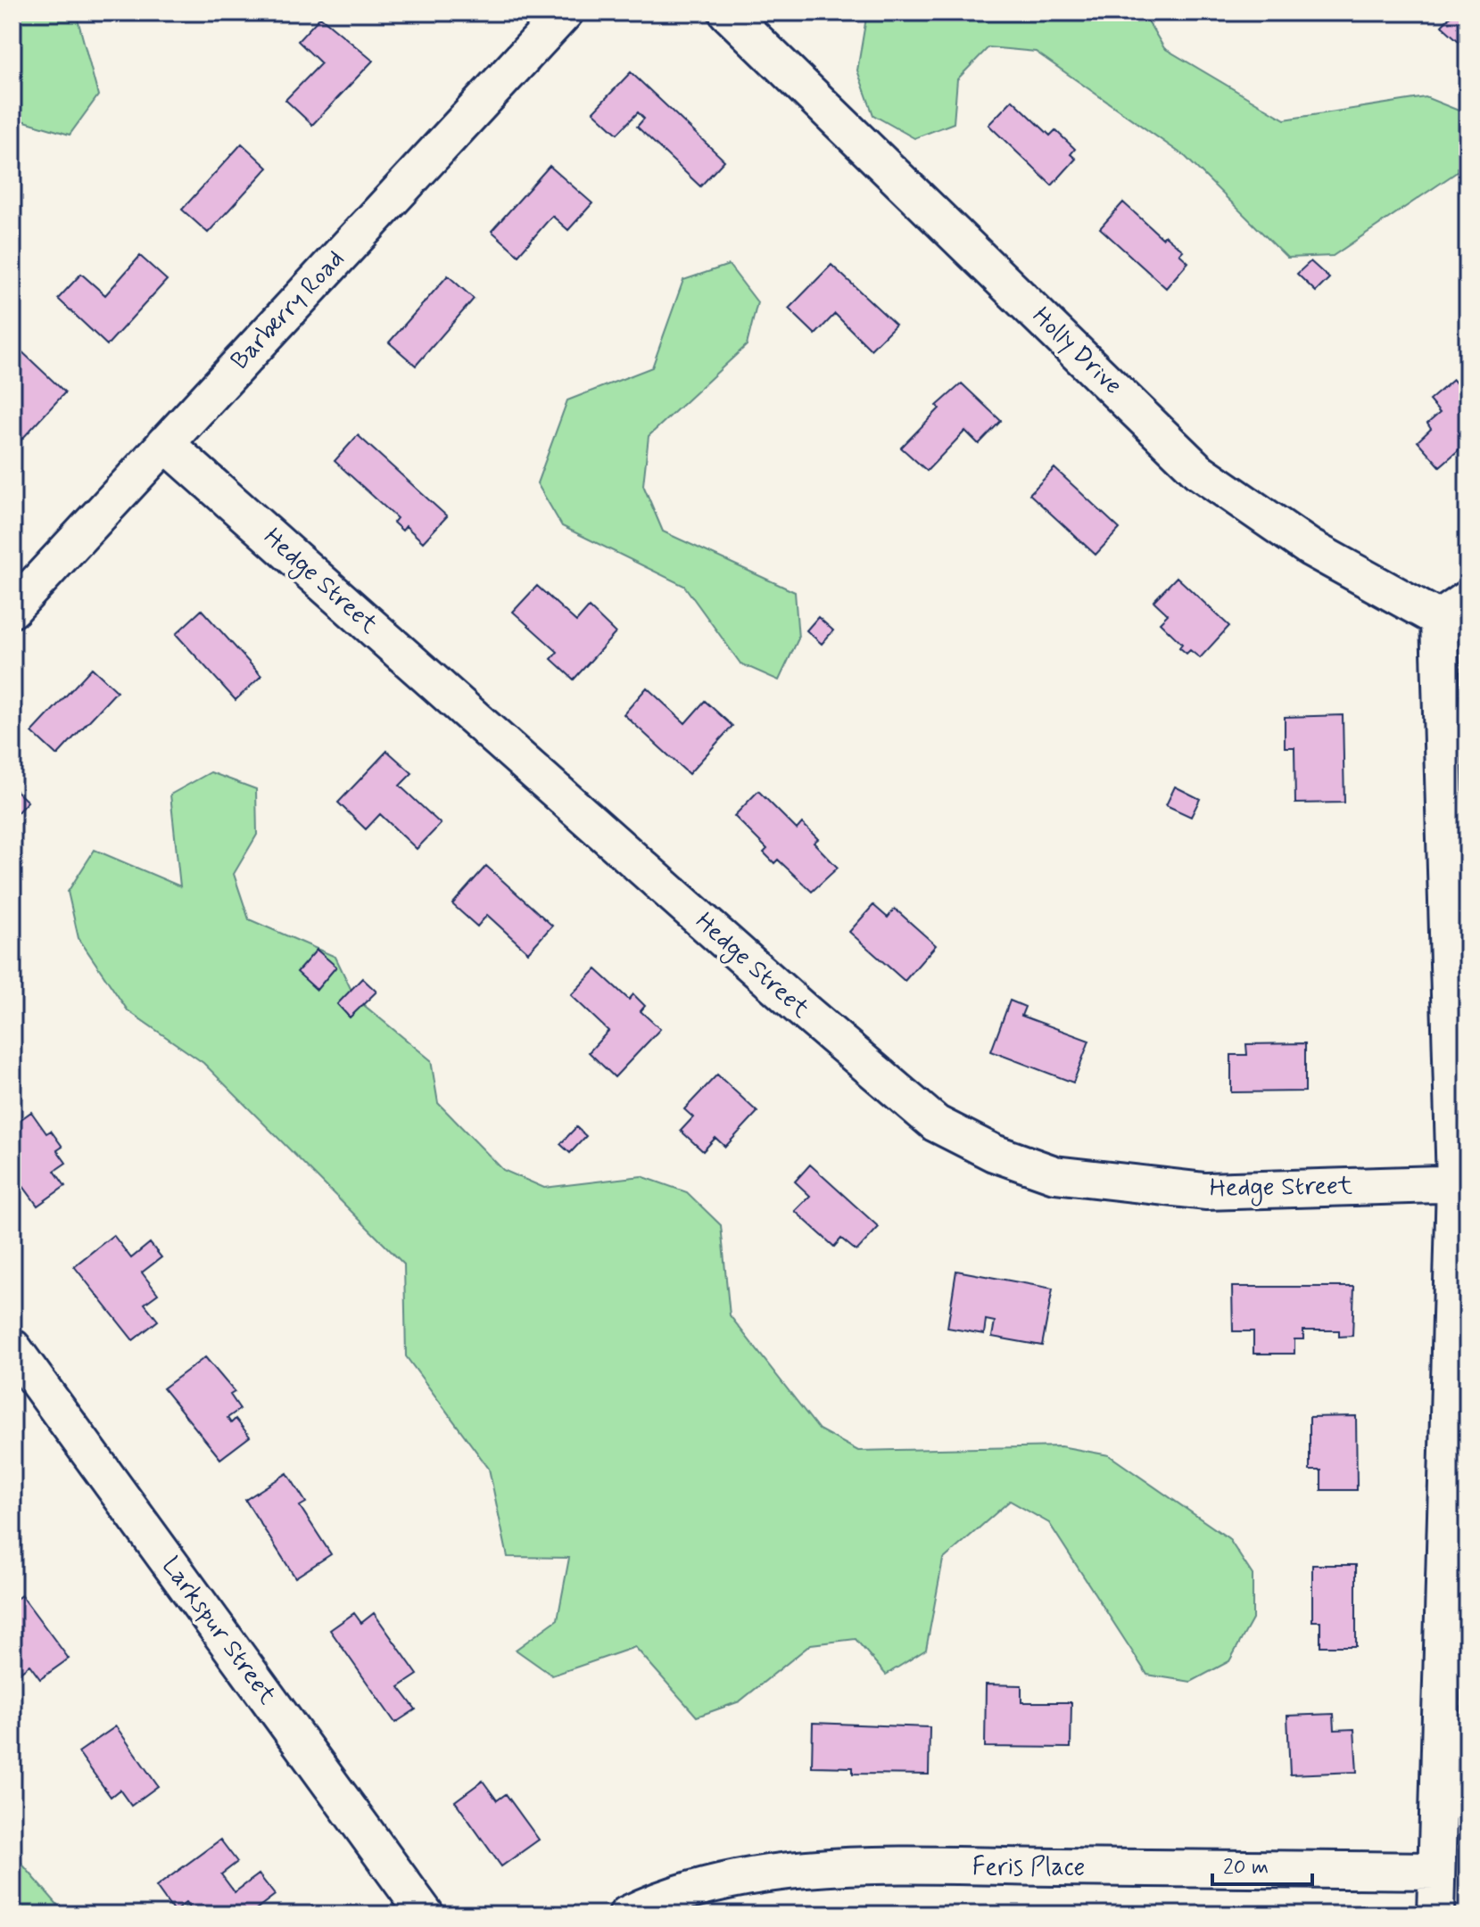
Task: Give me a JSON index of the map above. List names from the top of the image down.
{
  "streets": {
    "street": [
      "Barberry Road",
      "Holly Drive",
      "Hedge Street",
      "Larkspur Street",
      "Feris Place"
    ]
  },
  "crossings": [
    ["Barberry Road", "Hedge Street"]
  ],
  "scale_bar": "20 m"
}
